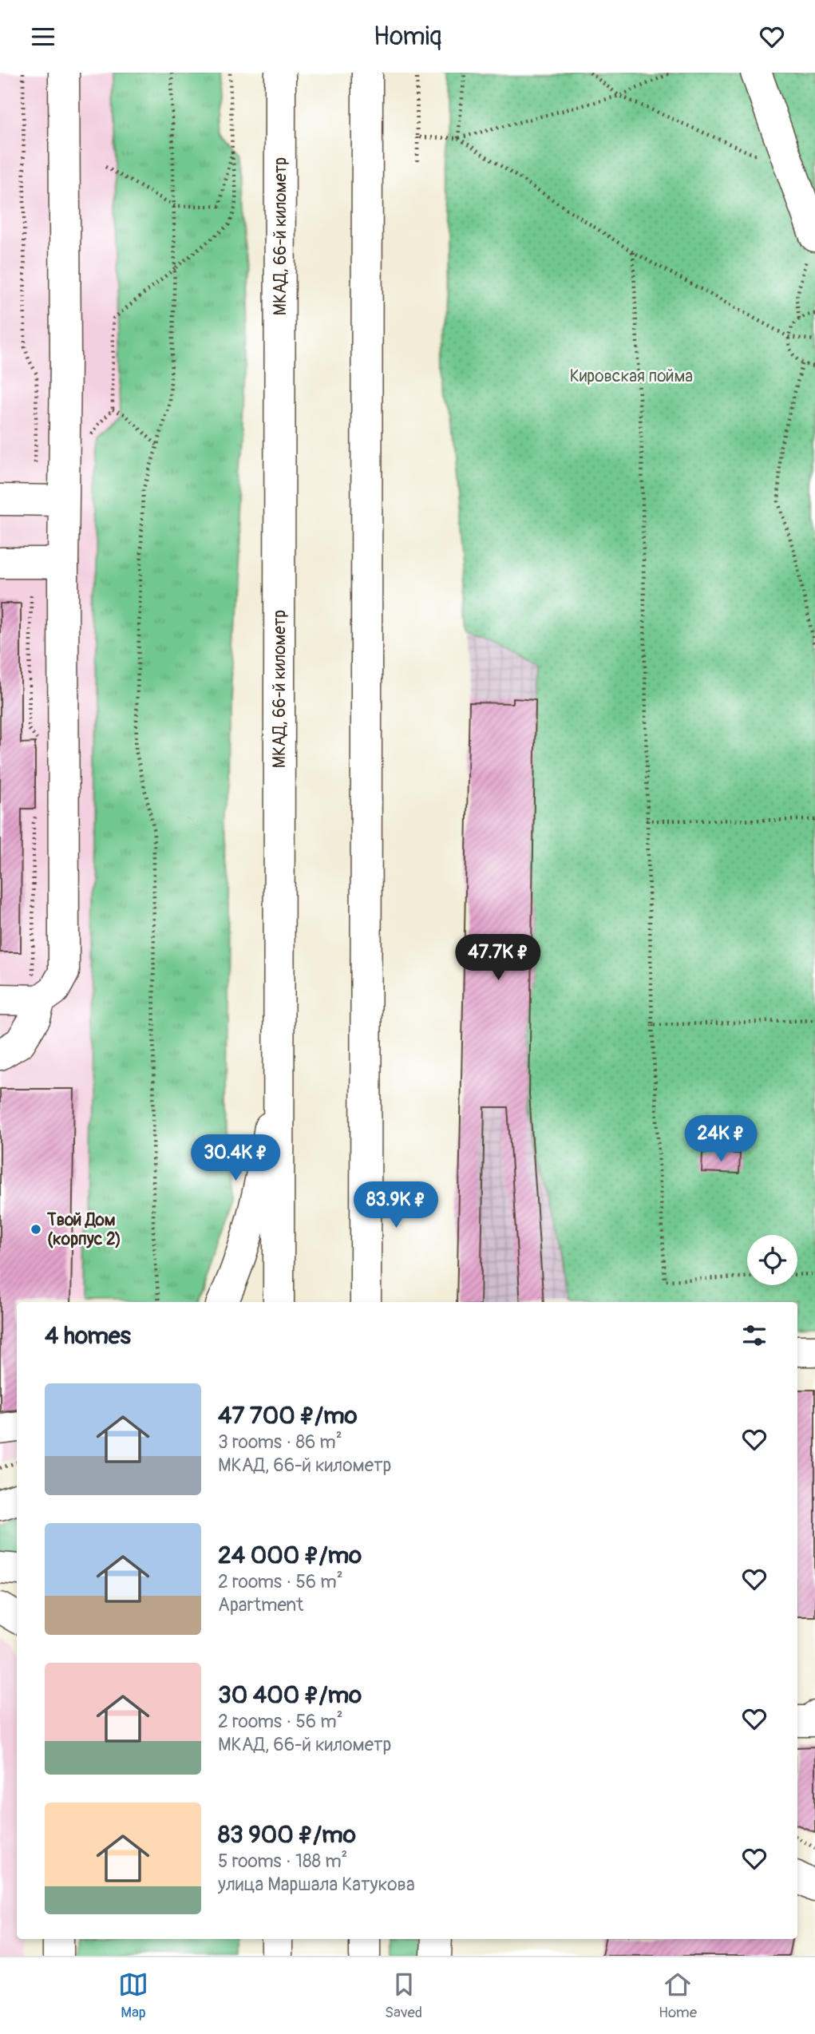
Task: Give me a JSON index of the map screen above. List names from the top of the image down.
{
  "streets": {
    "main road": ["МКАД, 66-й километр"]
  },
  "parks": ["Кировская пойма"],
  "places": ["Твой Дом (корпус 2)"],
  "page": {
    "header": "Homiq",
    "price": [
      "47.7K ₽",
      "24K ₽",
      "30.4K ₽",
      "83.9K ₽"
    ],
    "heading": "4 homes",
    "list": [
      {
        "name": "47 700 ₽/mo",
        "note": "3 rooms · 86 m² · МКАД, 66-й километр"
      },
      {
        "name": "24 000 ₽/mo",
        "note": "2 rooms · 56 m² · Apartment"
      },
      {
        "name": "30 400 ₽/mo",
        "note": "2 rooms · 56 m² · МКАД, 66-й километр"
      },
      {
        "name": "83 900 ₽/mo",
        "note": "5 rooms · 188 m² · улица Маршала Катукова"
      }
    ],
    "tabs": ["Map", "Saved", "Home"]
  }
}
